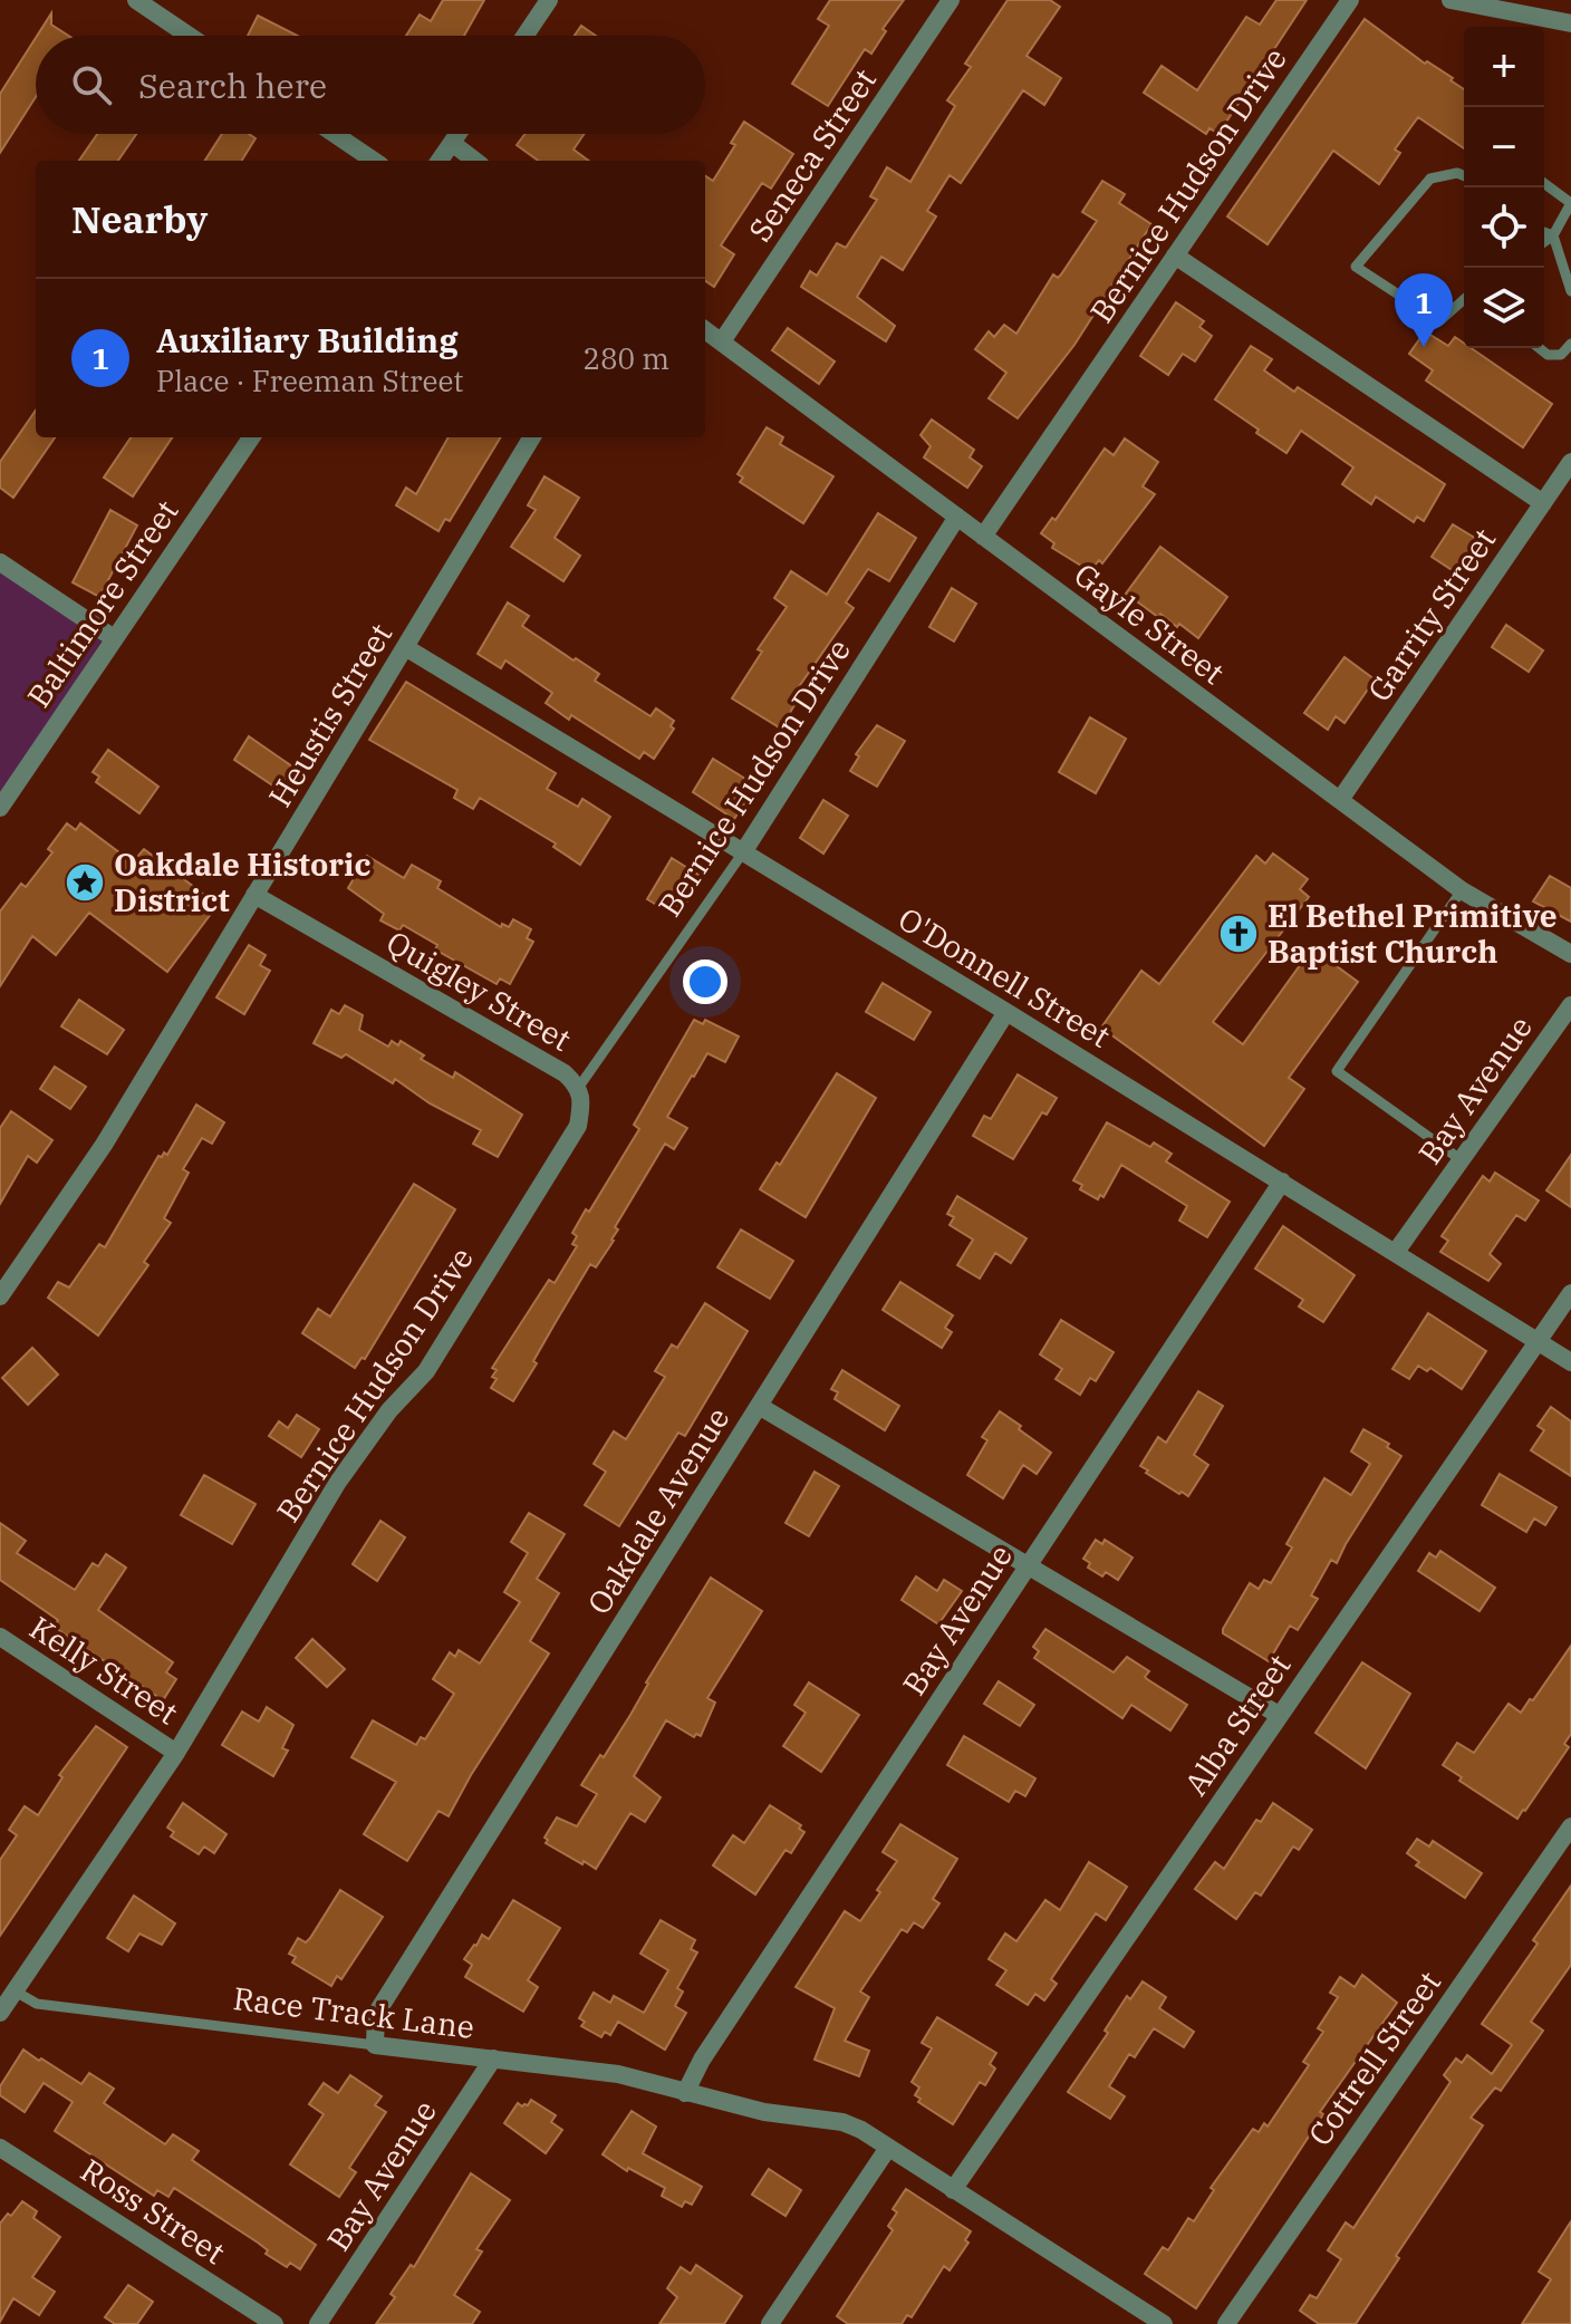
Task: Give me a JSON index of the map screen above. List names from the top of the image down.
{
  "streets": {
    "street": [
      "Seneca Street",
      "Bernice Hudson Drive",
      "Baltimore Street",
      "Garrity Street",
      "Gayle Street",
      "Heustis Street",
      "O'Donnell Street",
      "Quigley Street",
      "Bay Avenue",
      "Oakdale Avenue",
      "Kelly Street",
      "Alba Street",
      "Race Track Lane",
      "Cottrell Street",
      "Ross Street"
    ]
  },
  "crossings": [
    ["Seneca Street", "Gayle Street"],
    ["Bernice Hudson Drive", "Gayle Street"],
    ["Bernice Hudson Drive", "O'Donnell Street"],
    ["Bernice Hudson Drive", "Quigley Street"],
    ["Bernice Hudson Drive", "Kelly Street"],
    ["Bernice Hudson Drive", "Race Track Lane"],
    ["Garrity Street", "Gayle Street"],
    ["Heustis Street", "O'Donnell Street"],
    ["Heustis Street", "Quigley Street"],
    ["O'Donnell Street", "Bay Avenue"],
    ["O'Donnell Street", "Oakdale Avenue"],
    ["O'Donnell Street", "Alba Street"],
    ["Bay Avenue", "Race Track Lane"],
    ["Oakdale Avenue", "Race Track Lane"]
  ],
  "places": {
    "place": ["Oakdale Historic District"],
    "church": ["El Bethel Primitive Baptist Church"]
  },
  "page": {
    "map_buttons": ["+", "−"],
    "search": "Search here",
    "heading": "Nearby",
    "pins": "1",
    "list": [
      {
        "mark": "1",
        "name": "Auxiliary Building",
        "note": "Place · Freeman Street",
        "value": "280 m"
      }
    ]
  }
}
